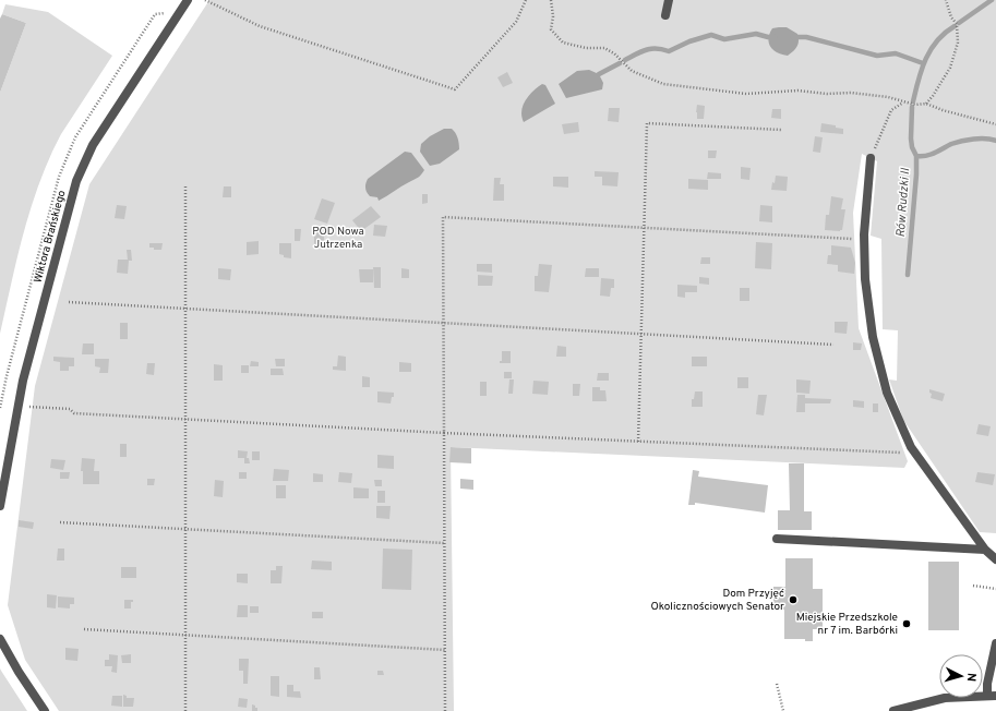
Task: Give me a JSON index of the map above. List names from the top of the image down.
{
  "streets": {
    "street": ["Wiktora Brańskiego"]
  },
  "water": ["Rów Rudzki II"],
  "parks": ["POD Nowa Jutrzenka"],
  "places": ["Dom Przyjęć Okolicznościowych Senator", "Miejskie Przedszkole nr 7 im. Barbórki"],
  "north": "right"
}
